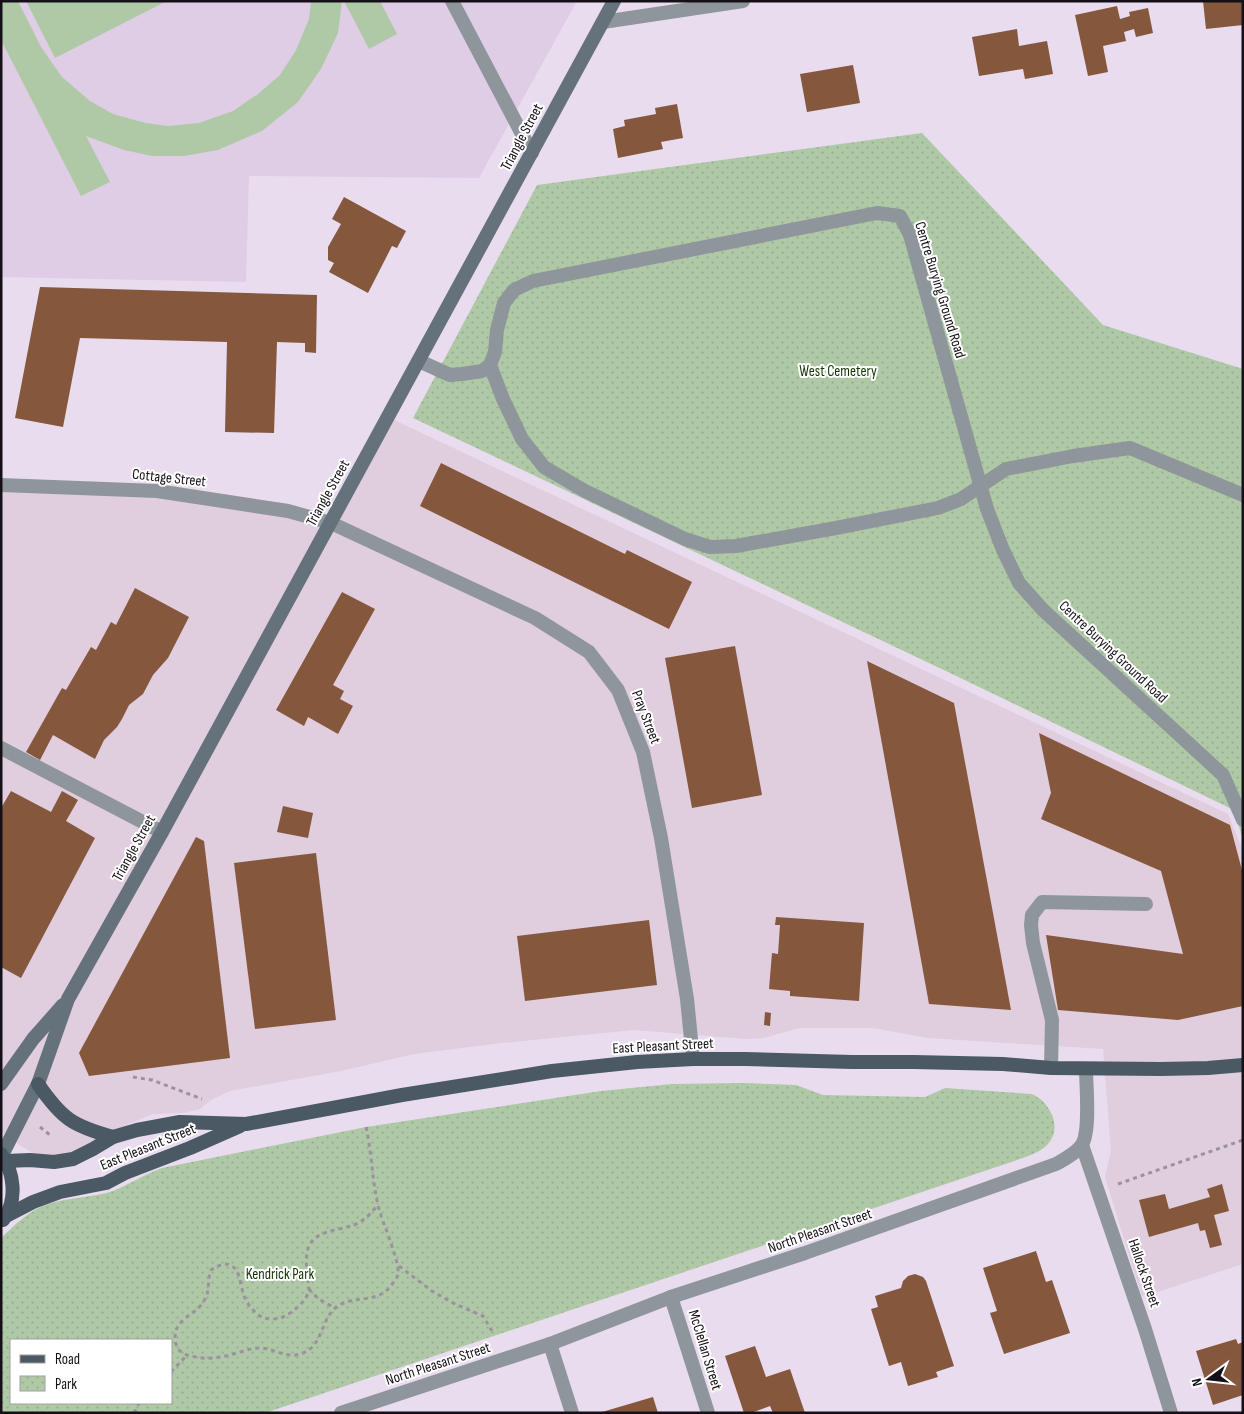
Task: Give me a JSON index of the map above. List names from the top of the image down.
{
  "streets": {
    "main road": ["Triangle Street", "East Pleasant Street"],
    "street": [
      "Centre Burying Ground Road",
      "Cottage Street",
      "Pray Street",
      "North Pleasant Street",
      "Hallock Street",
      "McClellan Street"
    ]
  },
  "crossings": [
    ["Triangle Street", "Cottage Street"],
    ["Triangle Street", "Pray Street"],
    ["Triangle Street", "East Pleasant Street"],
    ["Cottage Street", "Pray Street"],
    ["Pray Street", "East Pleasant Street"],
    ["North Pleasant Street", "Hallock Street"],
    ["North Pleasant Street", "McClellan Street"]
  ],
  "parks": ["West Cemetery", "Kendrick Park"],
  "legend": ["Road", "Park"],
  "north": "left"
}
